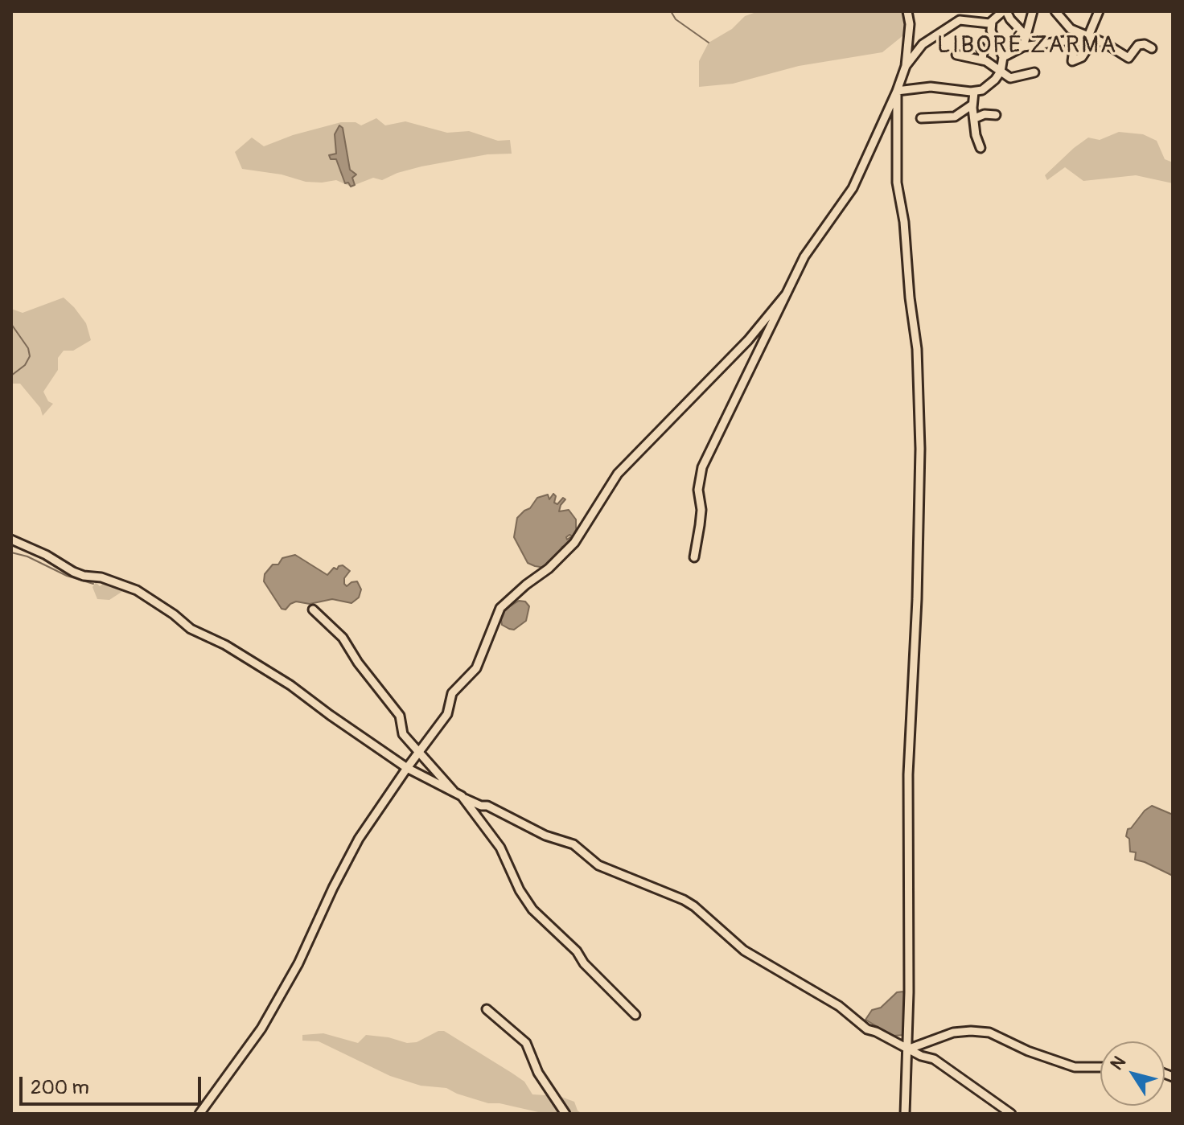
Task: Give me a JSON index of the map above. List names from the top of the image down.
{
  "districts": ["LIBORÉ ZARMA"],
  "scale_bar": "200 m",
  "north": "top left"
}
